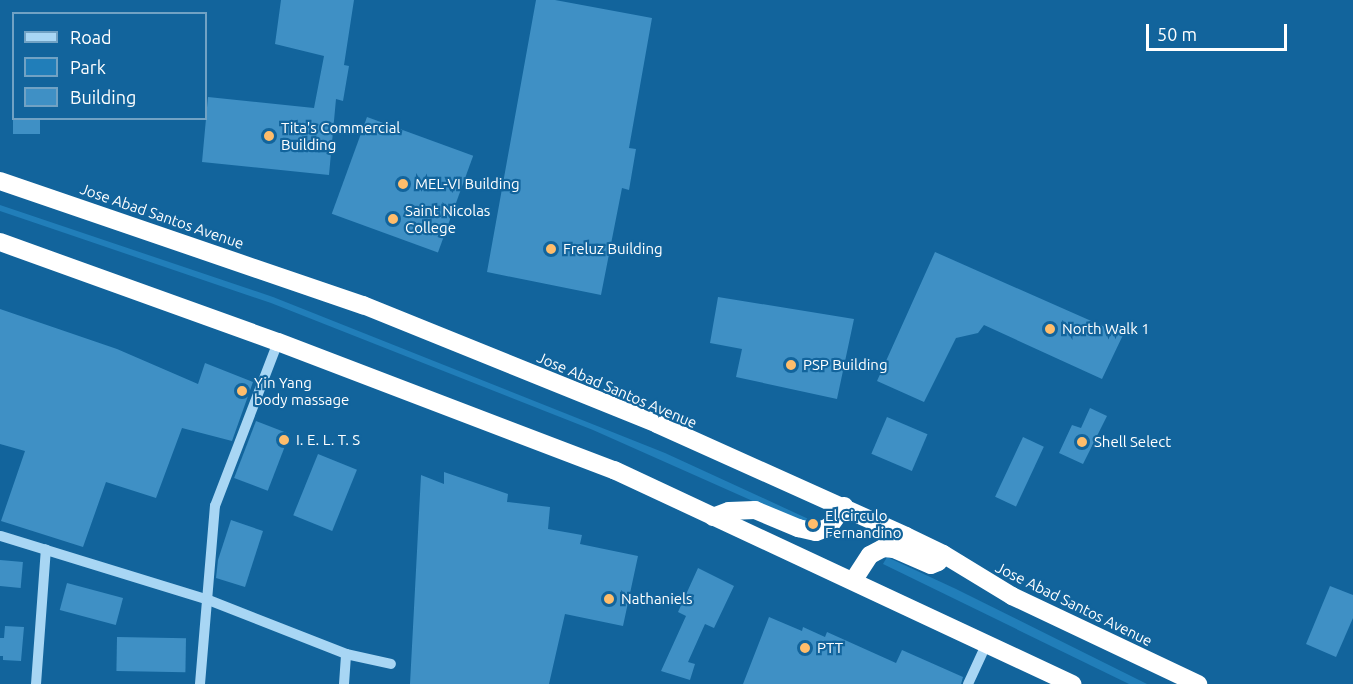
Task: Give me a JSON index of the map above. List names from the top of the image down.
{
  "streets": {
    "highway": ["Jose Abad Santos Avenue"]
  },
  "places": [
    "Tita's Commercial Building",
    "MEL-VI Building",
    "Saint Nicolas College",
    "Freluz Building",
    "North Walk 1",
    "PSP Building",
    "Yin Yang body massage",
    "I. E. L. T. S",
    "Shell Select",
    "El Circulo Fernandino",
    "Nathaniels",
    "PTT"
  ],
  "legend": ["Road", "Park", "Building"],
  "scale_bar": "50 m"
}
